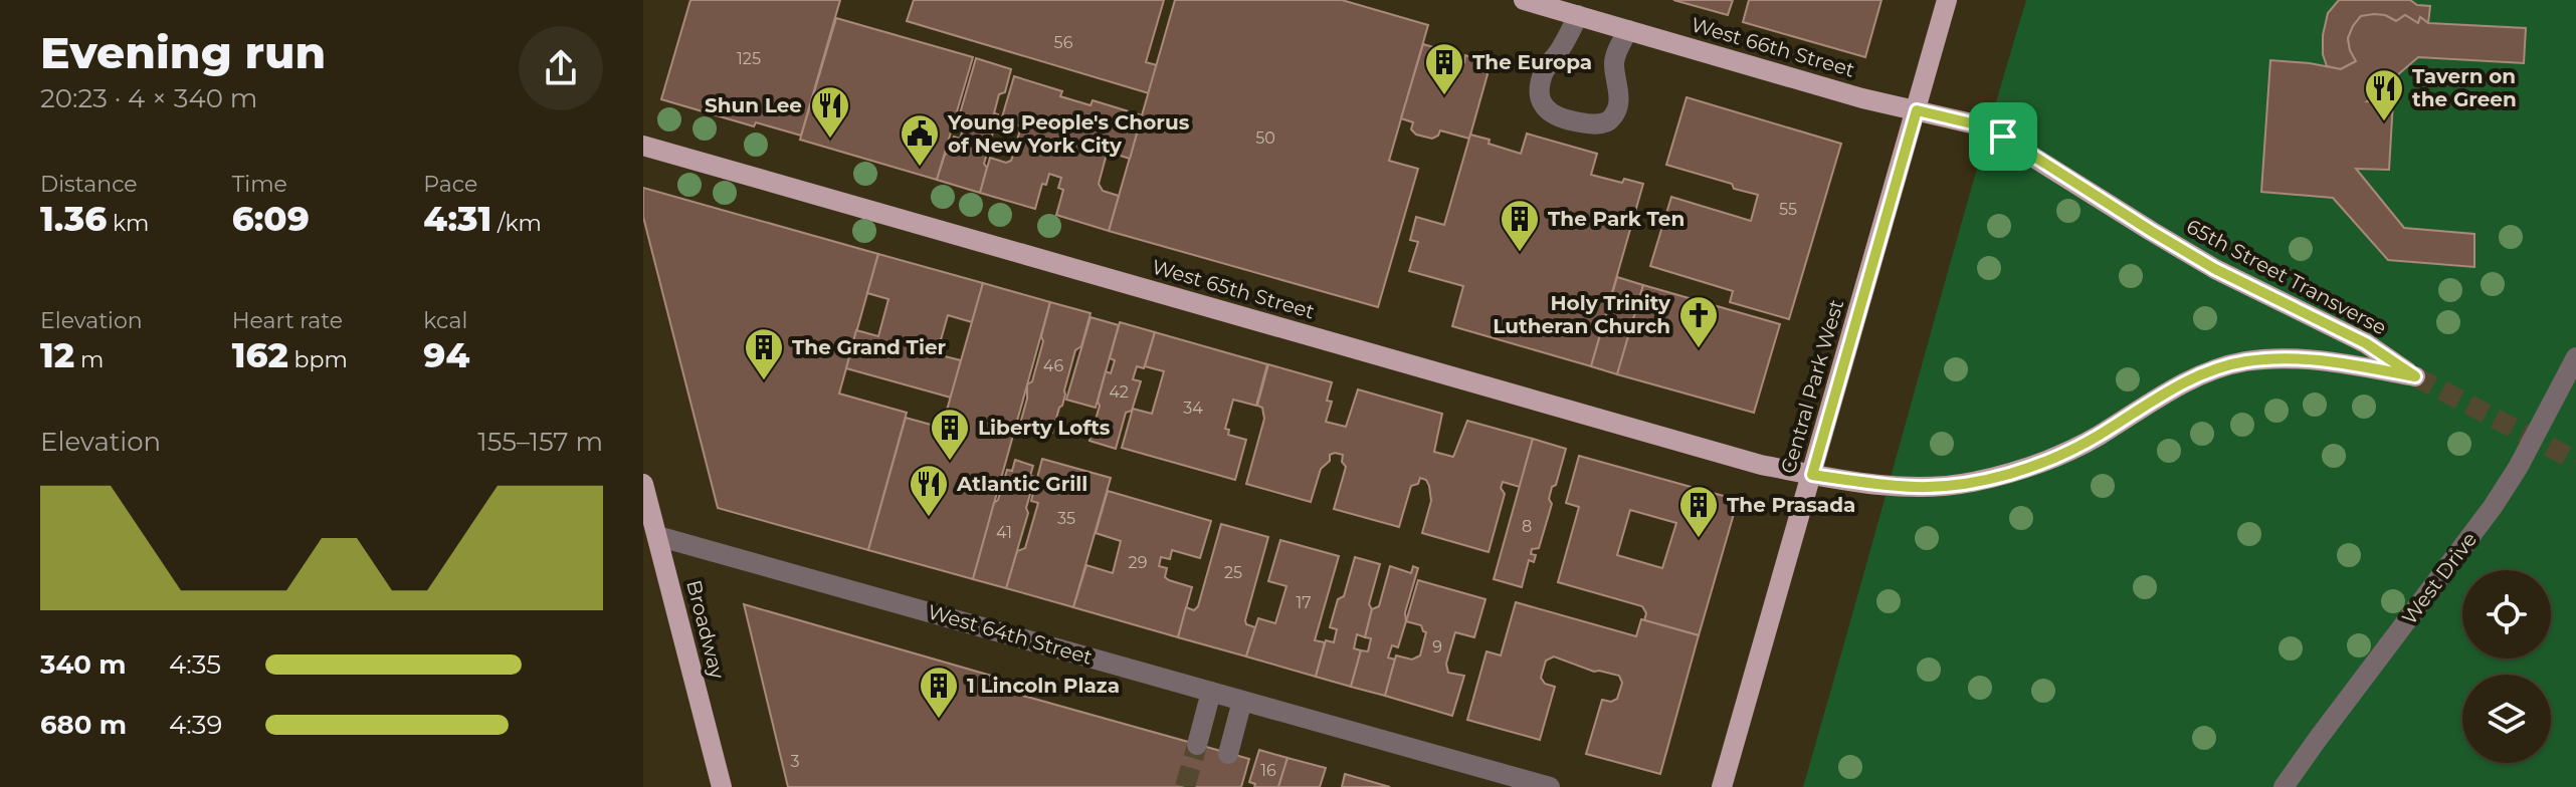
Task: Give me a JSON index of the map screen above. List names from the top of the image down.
{
  "streets": {
    "main road": [
      "West 66th Street",
      "65th Street Transverse",
      "West 65th Street",
      "Central Park West",
      "Broadway"
    ],
    "street": ["West Drive", "West 64th Street"]
  },
  "crossings": [
    ["West 66th Street", "65th Street Transverse"],
    ["West 66th Street", "Central Park West"],
    ["65th Street Transverse", "West 65th Street"],
    ["65th Street Transverse", "Central Park West"],
    ["West 65th Street", "Central Park West"],
    ["Broadway", "West 64th Street"]
  ],
  "places": {
    "building": [
      "The Europa",
      "The Park Ten",
      "The Grand Tier",
      "Liberty Lofts",
      "The Prasada",
      "1 Lincoln Plaza"
    ],
    "restaurant": ["Tavern on the Green", "Shun Lee", "Atlantic Grill"],
    "public building": ["Young People's Chorus of New York City"],
    "church": ["Holy Trinity Lutheran Church"]
  },
  "house_numbers": [
    "56",
    "125",
    "50",
    "55",
    "46",
    "42",
    "34",
    "35",
    "8",
    "41",
    "29",
    "25",
    "17",
    "9",
    "3",
    "16"
  ],
  "page": {
    "heading": ["Evening run", "20:23 · 4 × 340 m"],
    "stats": [
      ["Distance", "1.36 km"],
      ["Time", "6:09"],
      ["Pace", "4:31 /km"],
      ["Elevation", "12 m"],
      ["Heart rate", "162 bpm"],
      ["kcal", "94"]
    ],
    "chart": ["Elevation", "155–157 m"],
    "list": [
      {
        "name": "340 m",
        "note": "4:35"
      },
      {
        "name": "680 m",
        "note": "4:39"
      }
    ]
  }
}
